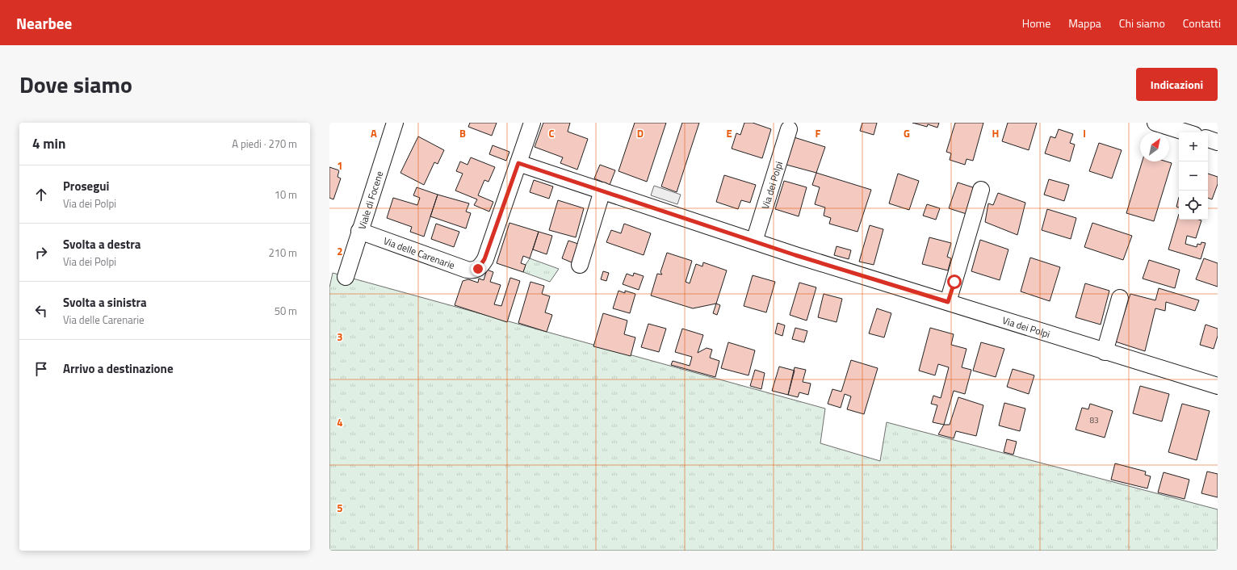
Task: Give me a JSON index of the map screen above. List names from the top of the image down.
{
  "streets": {
    "street": ["Via dei Polpi", "Viale di Focene", "Via delle Carenarie"]
  },
  "crossings": [
    ["Via dei Polpi", "Via delle Carenarie"],
    ["Viale di Focene", "Via delle Carenarie"]
  ],
  "house_numbers": ["83"],
  "north": "top right",
  "page": {
    "header": "Nearbee",
    "nav": [
      "Home",
      "Mappa",
      "Chi siamo",
      "Contatti"
    ],
    "title": "Dove siamo",
    "buttons": "Indicazioni",
    "heading": ["4 min", "A piedi · 270 m"],
    "map_buttons": ["+", "−"],
    "list": [
      ["Prosegui", "Via dei Polpi", "10 m"],
      ["Svolta a destra", "Via dei Polpi", "210 m"],
      ["Svolta a sinistra", "Via delle Carenarie", "50 m"],
      "Arrivo a destinazione"
    ]
  },
  "grid": {
    "columns": [
      "A",
      "B",
      "C",
      "D",
      "E",
      "F",
      "G",
      "H",
      "I"
    ],
    "rows": [
      "1",
      "2",
      "3",
      "4",
      "5"
    ]
  }
}
